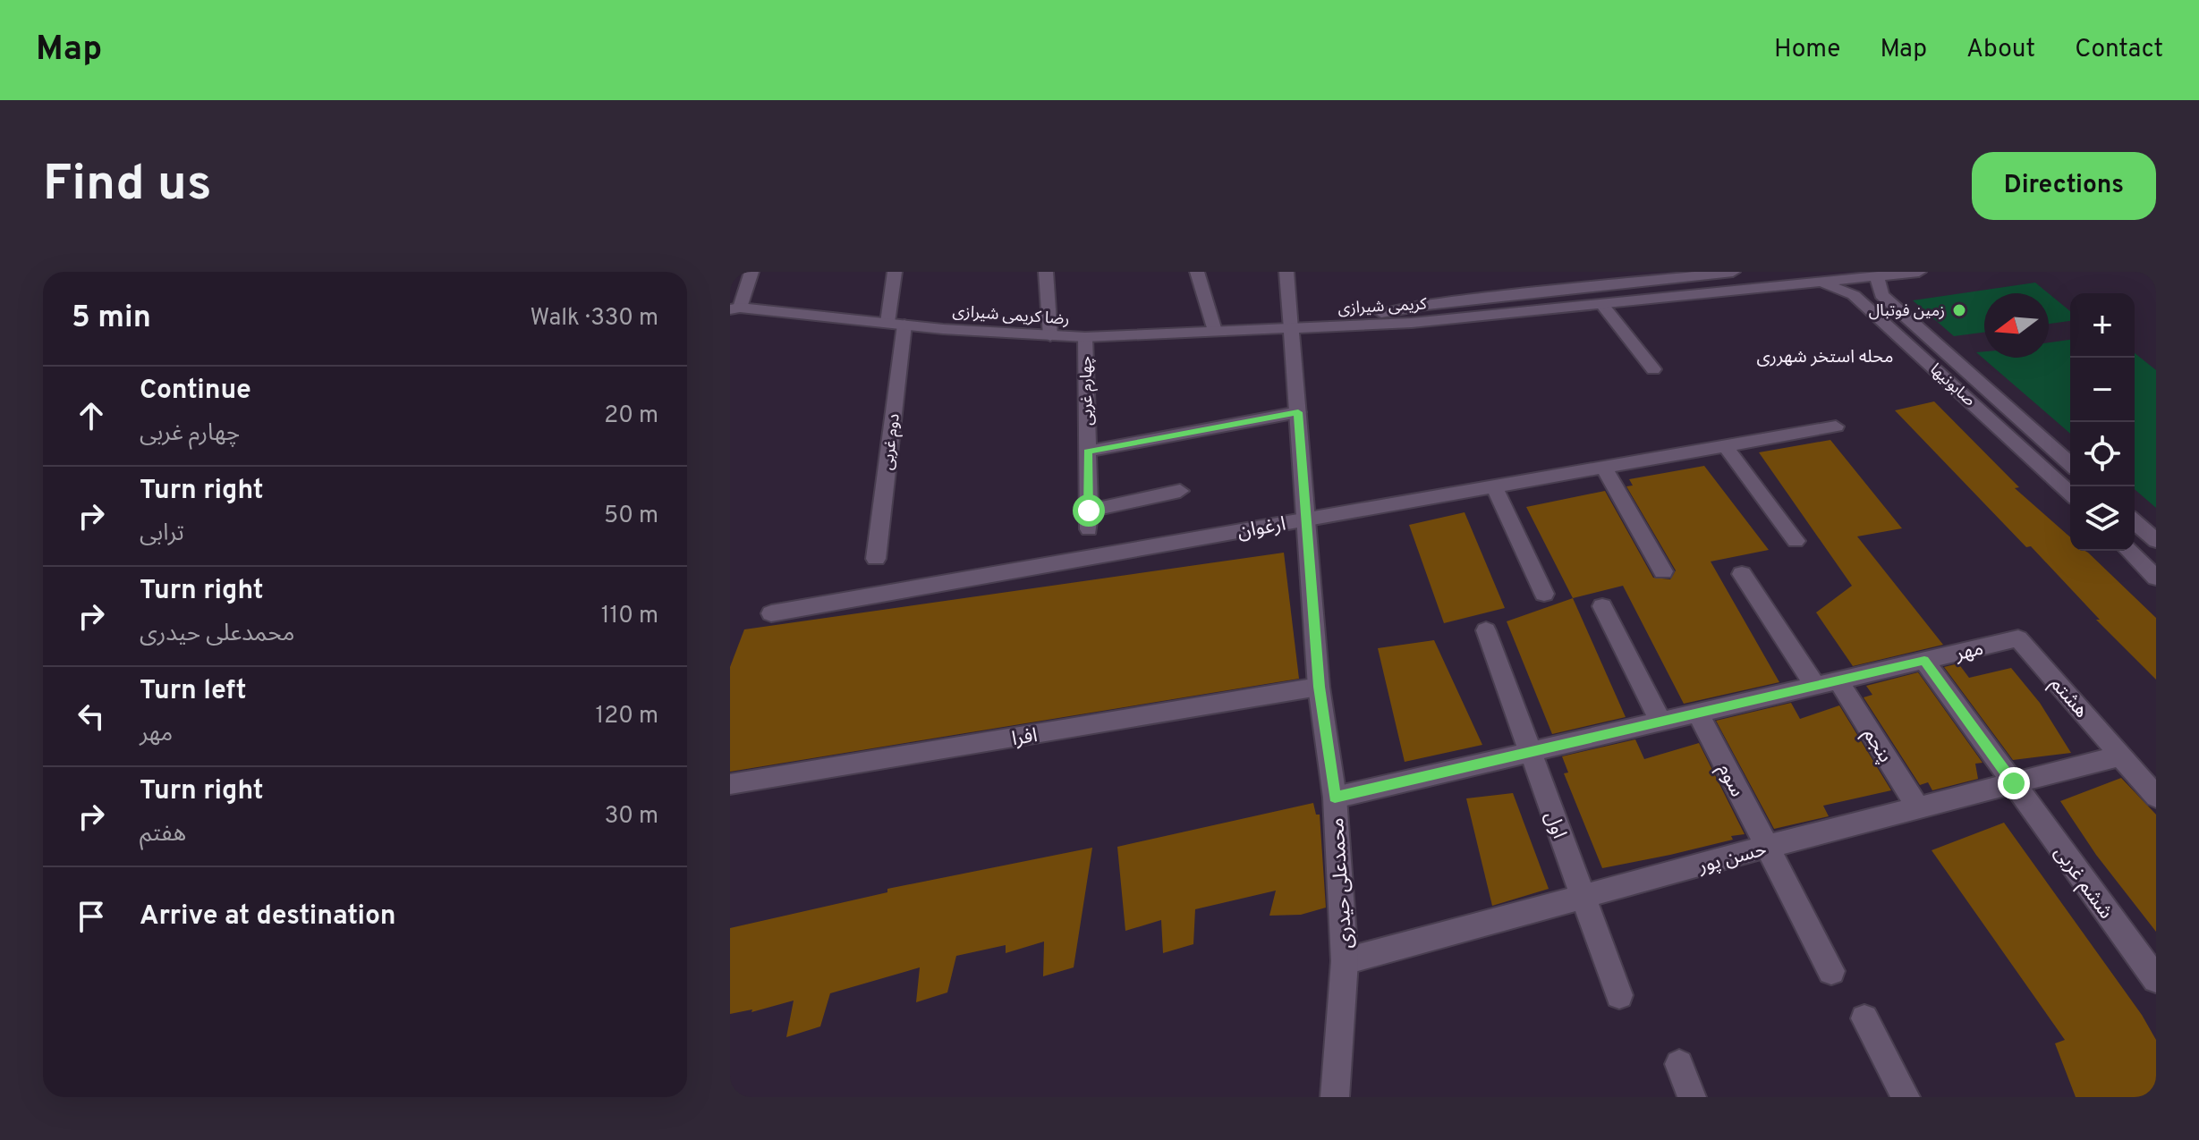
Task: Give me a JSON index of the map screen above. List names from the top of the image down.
{
  "streets": {
    "street": [
      "کریمی شیرازی",
      "رضا کریمی شیرازی",
      "صابونیها",
      "چهارم غربی",
      "دوم غربی",
      "ارغوان",
      "مهر",
      "هشتم",
      "افرا",
      "پنجم",
      "سوم",
      "اول",
      "حسن پور",
      "ششم غربی",
      "محمدعلی حیدری"
    ]
  },
  "crossings": [
    ["کریمی شیرازی", "رضا کریمی شیرازی"],
    ["کریمی شیرازی", "صابونیها"],
    ["کریمی شیرازی", "محمدعلی حیدری"],
    ["رضا کریمی شیرازی", "چهارم غربی"],
    ["رضا کریمی شیرازی", "دوم غربی"],
    ["رضا کریمی شیرازی", "محمدعلی حیدری"],
    ["ارغوان", "محمدعلی حیدری"],
    ["مهر", "هشتم"],
    ["مهر", "پنجم"],
    ["مهر", "سوم"],
    ["مهر", "اول"],
    ["مهر", "ششم غربی"],
    ["مهر", "محمدعلی حیدری"],
    ["هشتم", "حسن پور"],
    ["افرا", "محمدعلی حیدری"],
    ["پنجم", "حسن پور"],
    ["سوم", "حسن پور"],
    ["اول", "حسن پور"],
    ["حسن پور", "ششم غربی"],
    ["حسن پور", "محمدعلی حیدری"]
  ],
  "districts": ["محله استخر شهرری"],
  "places": ["زمین فوتبال"],
  "north": "left",
  "page": {
    "header": "Map",
    "nav": [
      "Home",
      "Map",
      "About",
      "Contact"
    ],
    "buttons": "Directions",
    "title": "Find us",
    "heading": ["5 min", "Walk · 330 m"],
    "map_buttons": ["+", "−"],
    "list": [
      ["Continue", "چهارم غربی", "20 m"],
      ["Turn right", "ترابی", "50 m"],
      ["Turn right", "محمدعلی حیدری", "110 m"],
      ["Turn left", "مهر", "120 m"],
      ["Turn right", "هفتم", "30 m"],
      "Arrive at destination"
    ]
  }
}
